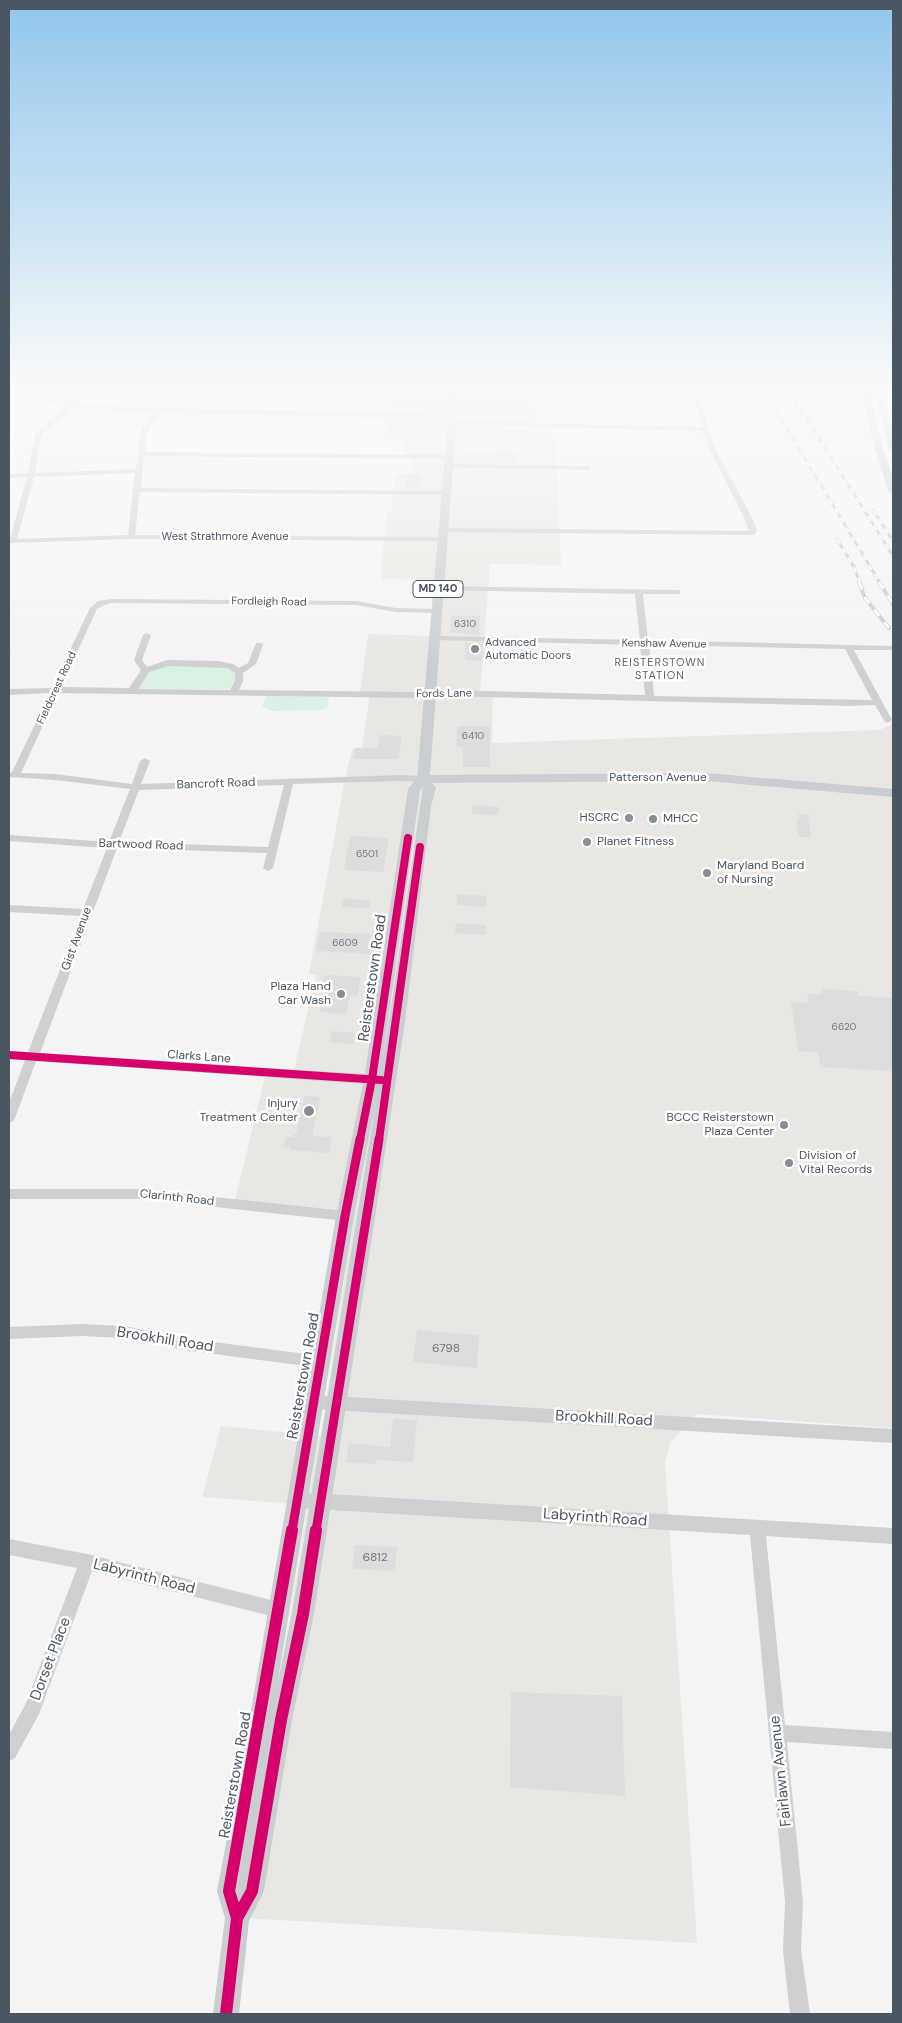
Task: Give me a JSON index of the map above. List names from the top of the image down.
{
  "streets": {
    "main road": ["MD 140", "Patterson Avenue", "Reisterstown Road"],
    "street": [
      "West Strathmore Avenue",
      "Fordleigh Road",
      "Kenshaw Avenue",
      "Fieldcrest Road",
      "Fords Lane",
      "Bancroft Road",
      "Bartwood Road",
      "Gist Avenue",
      "Clarks Lane",
      "Clarinth Road",
      "Brookhill Road",
      "Labyrinth Road",
      "Dorset Place",
      "Fairlawn Avenue"
    ]
  },
  "crossings": [
    ["West Strathmore Avenue", "Reisterstown Road"],
    ["Fordleigh Road", "Fieldcrest Road"],
    ["Fordleigh Road", "Reisterstown Road"],
    ["Kenshaw Avenue", "Reisterstown Road"],
    ["Fieldcrest Road", "Fords Lane"],
    ["Fieldcrest Road", "Bancroft Road"],
    ["Fords Lane", "Reisterstown Road"],
    ["Patterson Avenue", "Bancroft Road"],
    ["Patterson Avenue", "Reisterstown Road"],
    ["Bancroft Road", "Gist Avenue"],
    ["Bancroft Road", "Reisterstown Road"],
    ["Bartwood Road", "Gist Avenue"],
    ["Gist Avenue", "Clarks Lane"],
    ["Reisterstown Road", "Clarks Lane"],
    ["Reisterstown Road", "Clarinth Road"],
    ["Reisterstown Road", "Brookhill Road"],
    ["Reisterstown Road", "Labyrinth Road"],
    ["Labyrinth Road", "Dorset Place"],
    ["Labyrinth Road", "Fairlawn Avenue"]
  ],
  "districts": ["REISTERSTOWN STATION"],
  "places": [
    "Advanced Automatic Doors",
    "HSCRC",
    "MHCC",
    "Planet Fitness",
    "Maryland Board of Nursing",
    "Plaza Hand Car Wash",
    "Injury Treatment Center",
    "BCCC Reisterstown Plaza Center",
    "Division of Vital Records"
  ],
  "house_numbers": [
    "6310",
    "6410",
    "6501",
    "6609",
    "6620",
    "6798",
    "6812"
  ]
}
